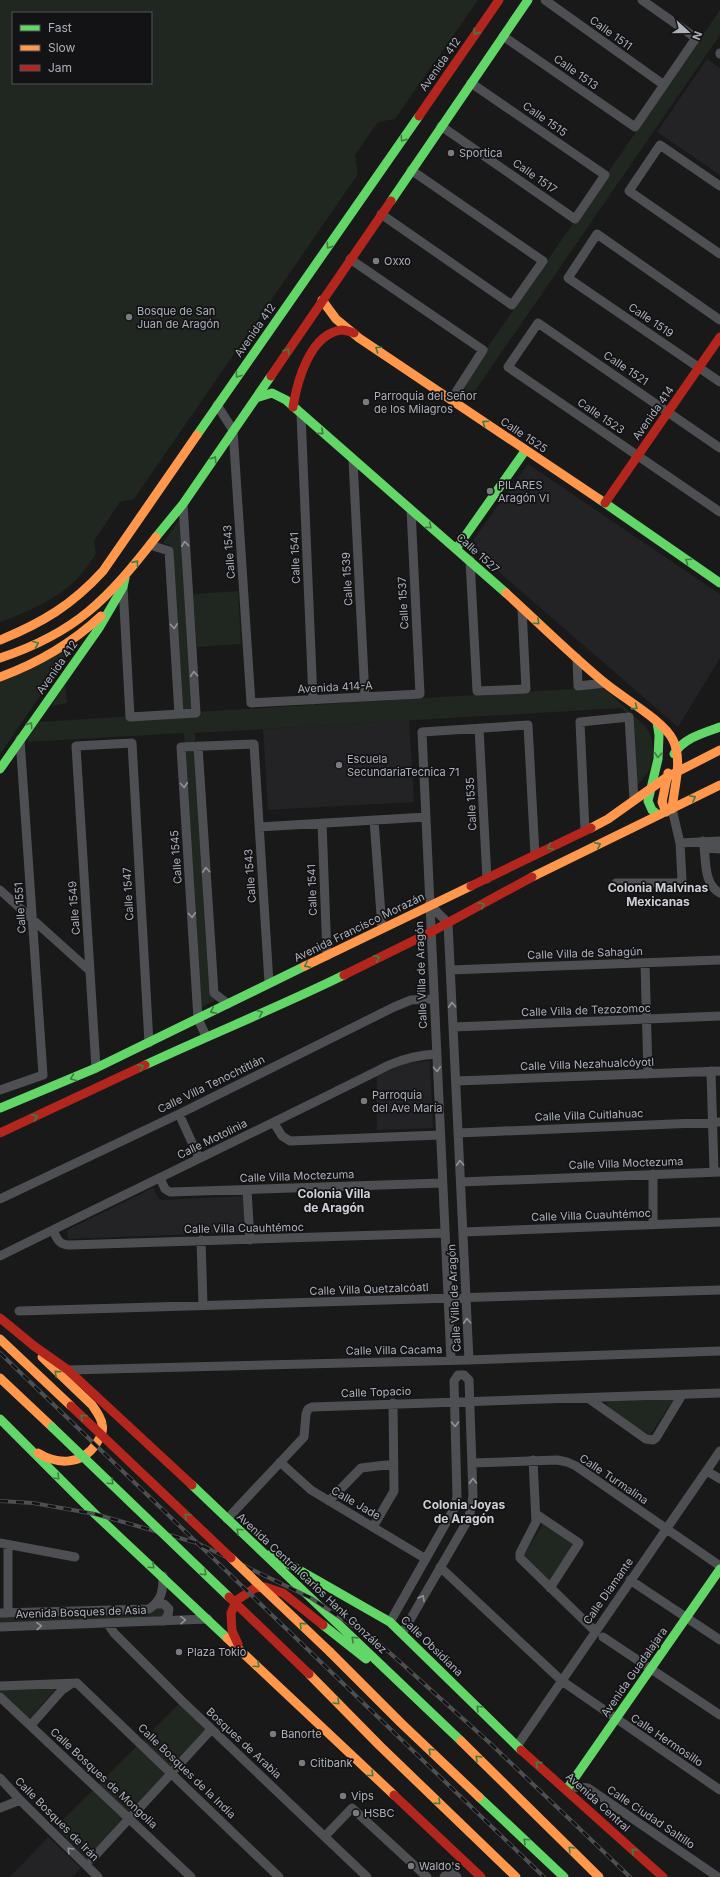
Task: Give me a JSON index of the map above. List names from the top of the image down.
{
  "streets": {
    "main road": [
      "Avenida 412",
      "Avenida 414",
      "Calle 1525",
      "Calle 1527",
      "Avenida Francisco Morazán",
      "Avenida Central Carlos Hank González",
      "Calle Obsidiana",
      "Avenida Guadalajara",
      "Avenida Central"
    ],
    "street": [
      "Calle 1511",
      "Calle 1513",
      "Calle 1515",
      "Calle 1517",
      "Calle 1519",
      "Calle 1521",
      "Calle 1523",
      "Calle 1543",
      "Calle 1541",
      "Calle 1539",
      "Calle 1537",
      "Avenida 414-A",
      "Calle 1535",
      "Calle 1545",
      "Calle 1547",
      "Calle 1551",
      "Calle 1549",
      "Calle Villa de Sahagún",
      "Calle Villa de Aragón",
      "Calle Villa de Tezozomoc",
      "Calle Villa Nezahualcóyotl",
      "Calle Villa Tenochtitlán",
      "Calle Villa Cuitlahuac",
      "Calle Motolinia",
      "Calle Villa Moctezuma",
      "Calle Villa Cuauhtémoc",
      "Calle Villa Quetzalcóatl",
      "Calle Villa Cacama",
      "Calle Topacio",
      "Calle Turmalina",
      "Calle Jade",
      "Calle Diamante",
      "Avenida Bosques de Asia",
      "Calle Hermosillo",
      "Bosques de Arabia",
      "Calle Bosques de la India",
      "Calle Bosques de Mongolia",
      "Calle Ciudad Saltillo",
      "Calle Bosques de Irán"
    ]
  },
  "crossings": [
    ["Calle 1511", "Calle 1513"],
    ["Avenida 412", "Calle 1513"],
    ["Avenida 412", "Calle 1515"],
    ["Avenida 412", "Calle 1517"],
    ["Avenida 412", "Calle 1525"],
    ["Avenida 412", "Calle 1543"],
    ["Avenida 412", "Calle 1527"],
    ["Avenida 412", "Calle 1551"],
    ["Calle 1515", "Calle 1517"],
    ["Calle 1519", "Avenida 414"],
    ["Calle 1521", "Avenida 414"],
    ["Calle 1521", "Calle 1523"],
    ["Avenida 414", "Calle 1523"],
    ["Avenida 414", "Calle 1525"],
    ["Calle 1543", "Avenida 414-A"],
    ["Calle 1543", "Calle 1545"],
    ["Calle 1543", "Avenida Francisco Morazán"],
    ["Calle 1527", "Calle 1541"],
    ["Calle 1527", "Calle 1539"],
    ["Calle 1527", "Calle 1537"],
    ["Calle 1527", "Avenida Francisco Morazán"],
    ["Calle 1541", "Avenida 414-A"],
    ["Calle 1541", "Avenida Francisco Morazán"],
    ["Calle 1539", "Avenida 414-A"],
    ["Calle 1537", "Avenida 414-A"],
    ["Calle 1535", "Avenida Francisco Morazán"],
    ["Calle 1545", "Avenida Francisco Morazán"],
    ["Calle 1547", "Calle 1549"],
    ["Calle 1547", "Avenida Francisco Morazán"],
    ["Calle 1549", "Avenida Francisco Morazán"],
    ["Avenida Francisco Morazán", "Calle Villa de Aragón"],
    ["Calle Villa de Sahagún", "Calle Villa de Aragón"],
    ["Calle Villa de Aragón", "Calle Villa de Tezozomoc"],
    ["Calle Villa de Aragón", "Calle Villa Nezahualcóyotl"],
    ["Calle Villa de Aragón", "Calle Villa Tenochtitlán"],
    ["Calle Villa de Aragón", "Calle Villa Cuitlahuac"],
    ["Calle Villa de Aragón", "Calle Motolinia"],
    ["Calle Villa de Aragón", "Calle Villa Moctezuma"],
    ["Calle Villa de Aragón", "Calle Villa Cuauhtémoc"],
    ["Calle Villa de Aragón", "Calle Villa Quetzalcóatl"],
    ["Calle Villa de Aragón", "Calle Villa Cacama"],
    ["Calle Motolinia", "Calle Villa Moctezuma"],
    ["Calle Motolinia", "Calle Villa Cuauhtémoc"],
    ["Calle Villa Cacama", "Avenida Central Carlos Hank González"],
    ["Calle Topacio", "Calle Jade"],
    ["Calle Topacio", "Avenida Central Carlos Hank González"],
    ["Calle Turmalina", "Calle Diamante"],
    ["Avenida Central Carlos Hank González", "Calle Obsidiana"],
    ["Calle Diamante", "Calle Obsidiana"],
    ["Calle Diamante", "Calle Hermosillo"],
    ["Calle Diamante", "Avenida Central"],
    ["Avenida Bosques de Asia", "Bosques de Arabia"],
    ["Calle Obsidiana", "Avenida Central"],
    ["Avenida Guadalajara", "Calle Hermosillo"],
    ["Avenida Guadalajara", "Avenida Central"],
    ["Avenida Guadalajara", "Calle Ciudad Saltillo"],
    ["Avenida Central", "Calle Ciudad Saltillo"]
  ],
  "one_way": ["Calle 1525", "Calle 1527", "Calle Bosques de Irán"],
  "districts": ["Colonia Malvinas Mexicanas", "Colonia Villa de Aragón", "Colonia Joyas de Aragón"],
  "places": [
    "Sportica",
    "Oxxo",
    "Bosque de San Juan de Aragón",
    "Parroquia del Señor de los Milagros",
    "PILARES Aragón VI",
    "Escuela SecundariaTecnica 71",
    "Parroquia del Ave María",
    "Plaza Tokio",
    "Banorte",
    "Citibank",
    "Vips",
    "HSBC",
    "Waldo's"
  ],
  "legend": ["Fast", "Slow", "Jam"],
  "north": "right"
}
